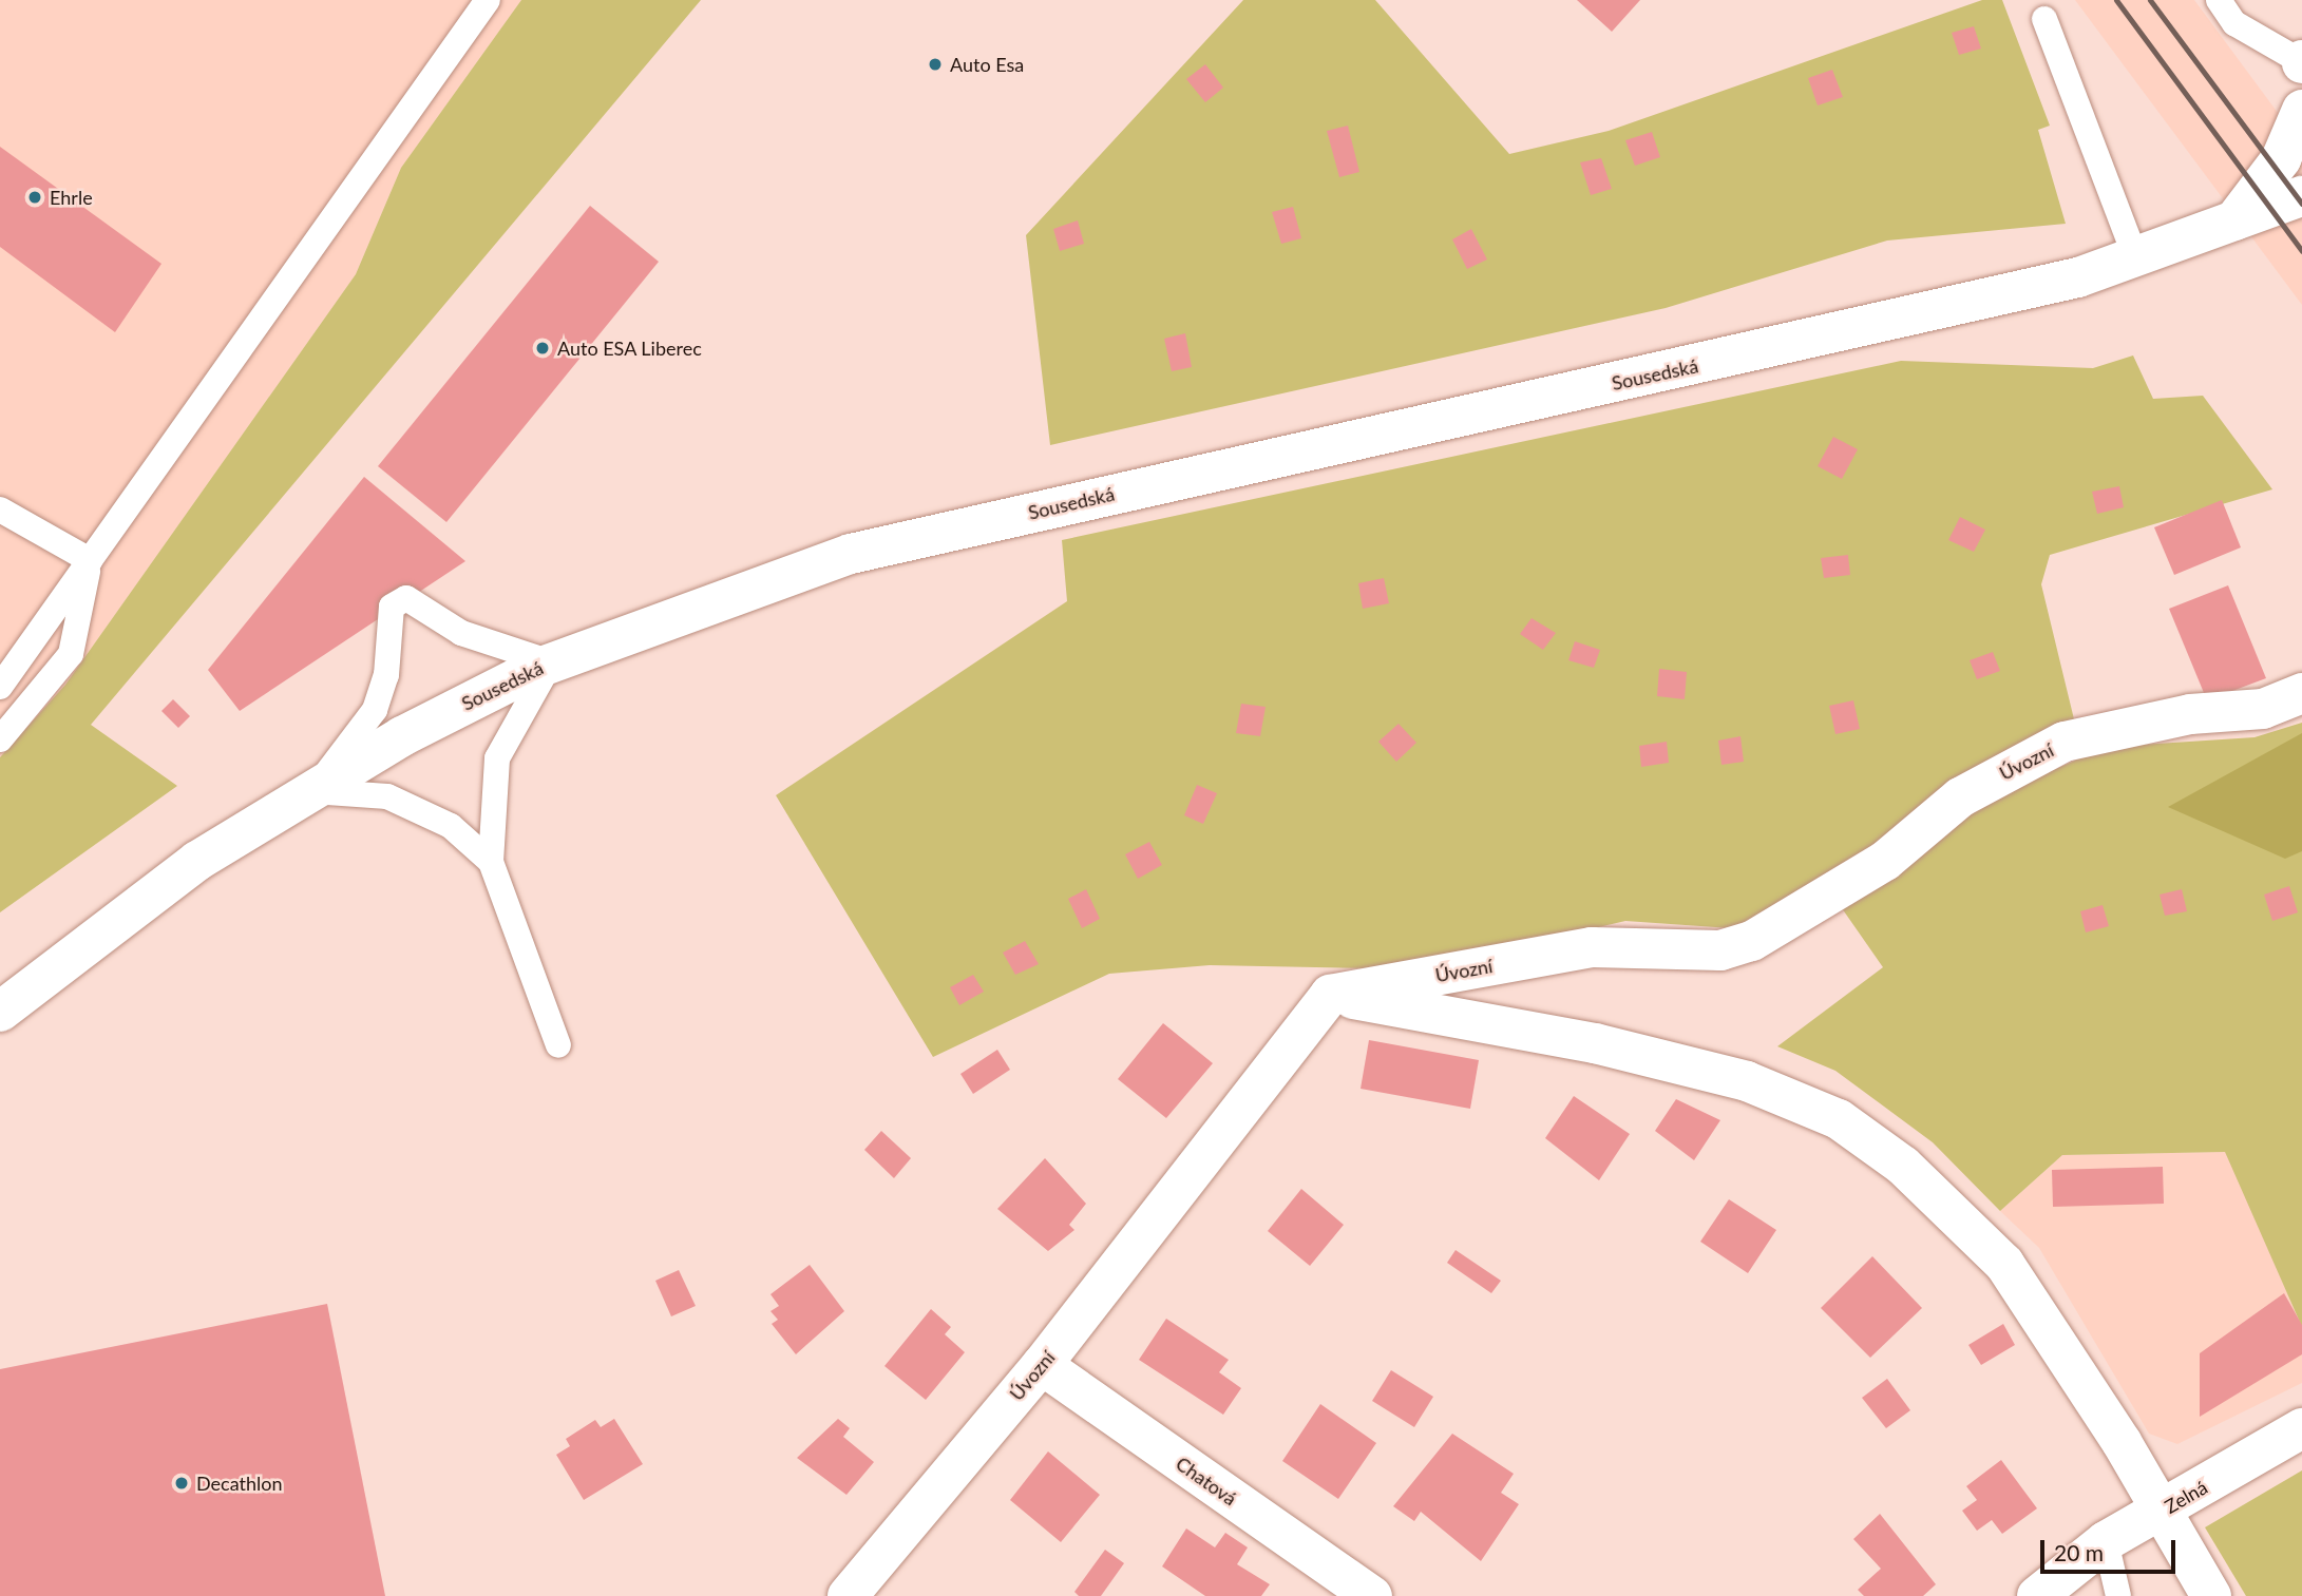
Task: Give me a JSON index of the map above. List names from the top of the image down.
{
  "streets": {
    "street": [
      "Sousedská",
      "Úvozní",
      "Chatová",
      "Zelná"
    ]
  },
  "crossings": [
    ["Úvozní", "Chatová"]
  ],
  "places": [
    "Auto Esa",
    "Ehrle",
    "Auto ESA Liberec",
    "Decathlon"
  ],
  "scale_bar": "20 m"
}
